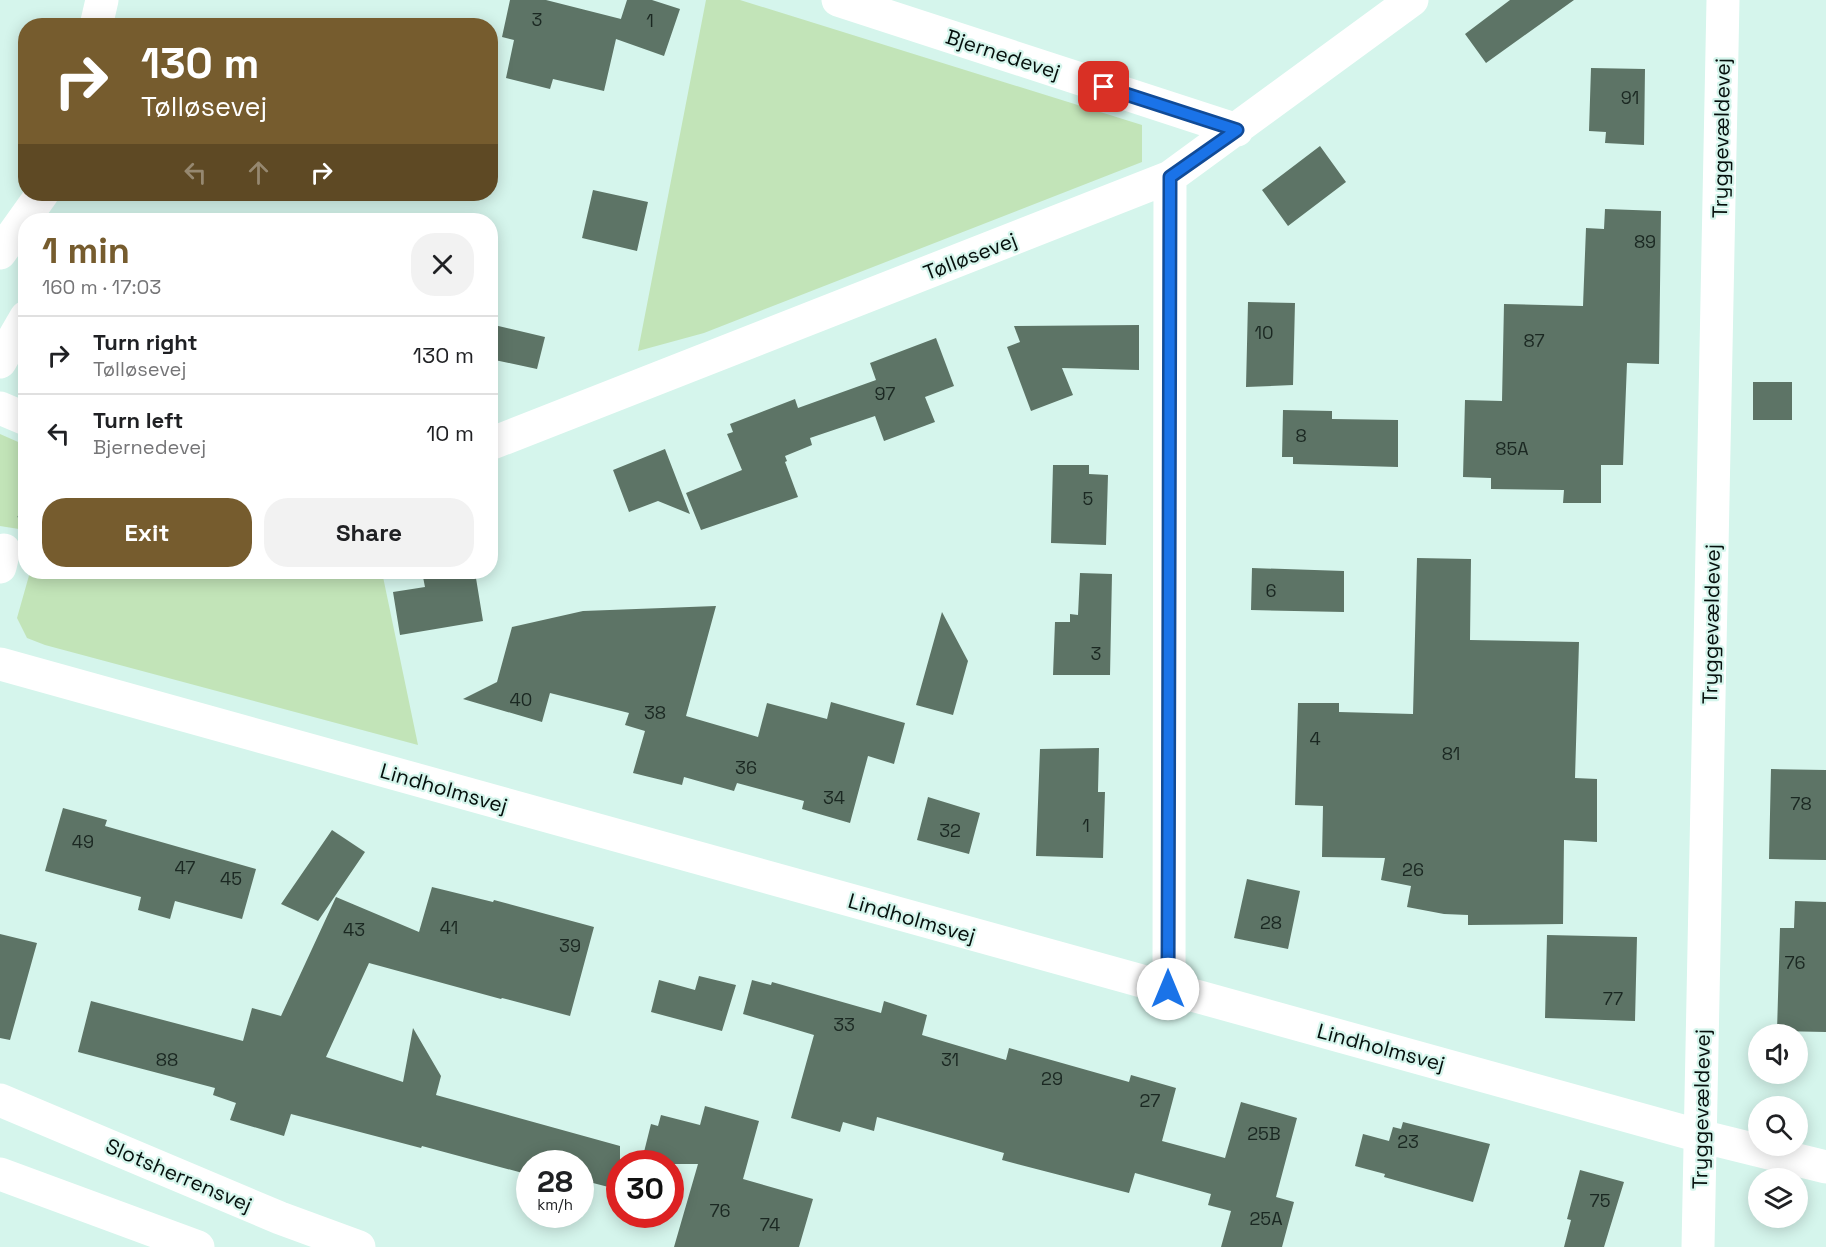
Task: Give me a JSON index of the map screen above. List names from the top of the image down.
{
  "streets": {
    "street": [
      "Bjernedevej",
      "Tryggevældevej",
      "Tølløsevej",
      "Lindholmsvej",
      "Slotsherrensvej"
    ]
  },
  "crossings": [
    ["Bjernedevej", "Tølløsevej"],
    ["Tryggevældevej", "Lindholmsvej"]
  ],
  "house_numbers": [
    "3",
    "1",
    "91",
    "89",
    "10",
    "87",
    "97",
    "8",
    "85A",
    "5",
    "6",
    "3",
    "40",
    "38",
    "4",
    "81",
    "36",
    "34",
    "78",
    "1",
    "32",
    "49",
    "47",
    "26",
    "45",
    "28",
    "41",
    "43",
    "39",
    "76",
    "77",
    "33",
    "88",
    "31",
    "29",
    "27",
    "25B",
    "23",
    "75",
    "76",
    "25A",
    "74"
  ],
  "page": {
    "turn": ["130 m", "Tølløsevej"],
    "heading": ["1 min", "160 m · 17:03"],
    "list": [
      {
        "name": "Turn right",
        "note": "Tølløsevej",
        "value": "130 m"
      },
      {
        "name": "Turn left",
        "note": "Bjernedevej",
        "value": "10 m"
      }
    ],
    "buttons": ["Exit", "Share"],
    "speed": "28 km/h",
    "limit": "30"
  }
}
